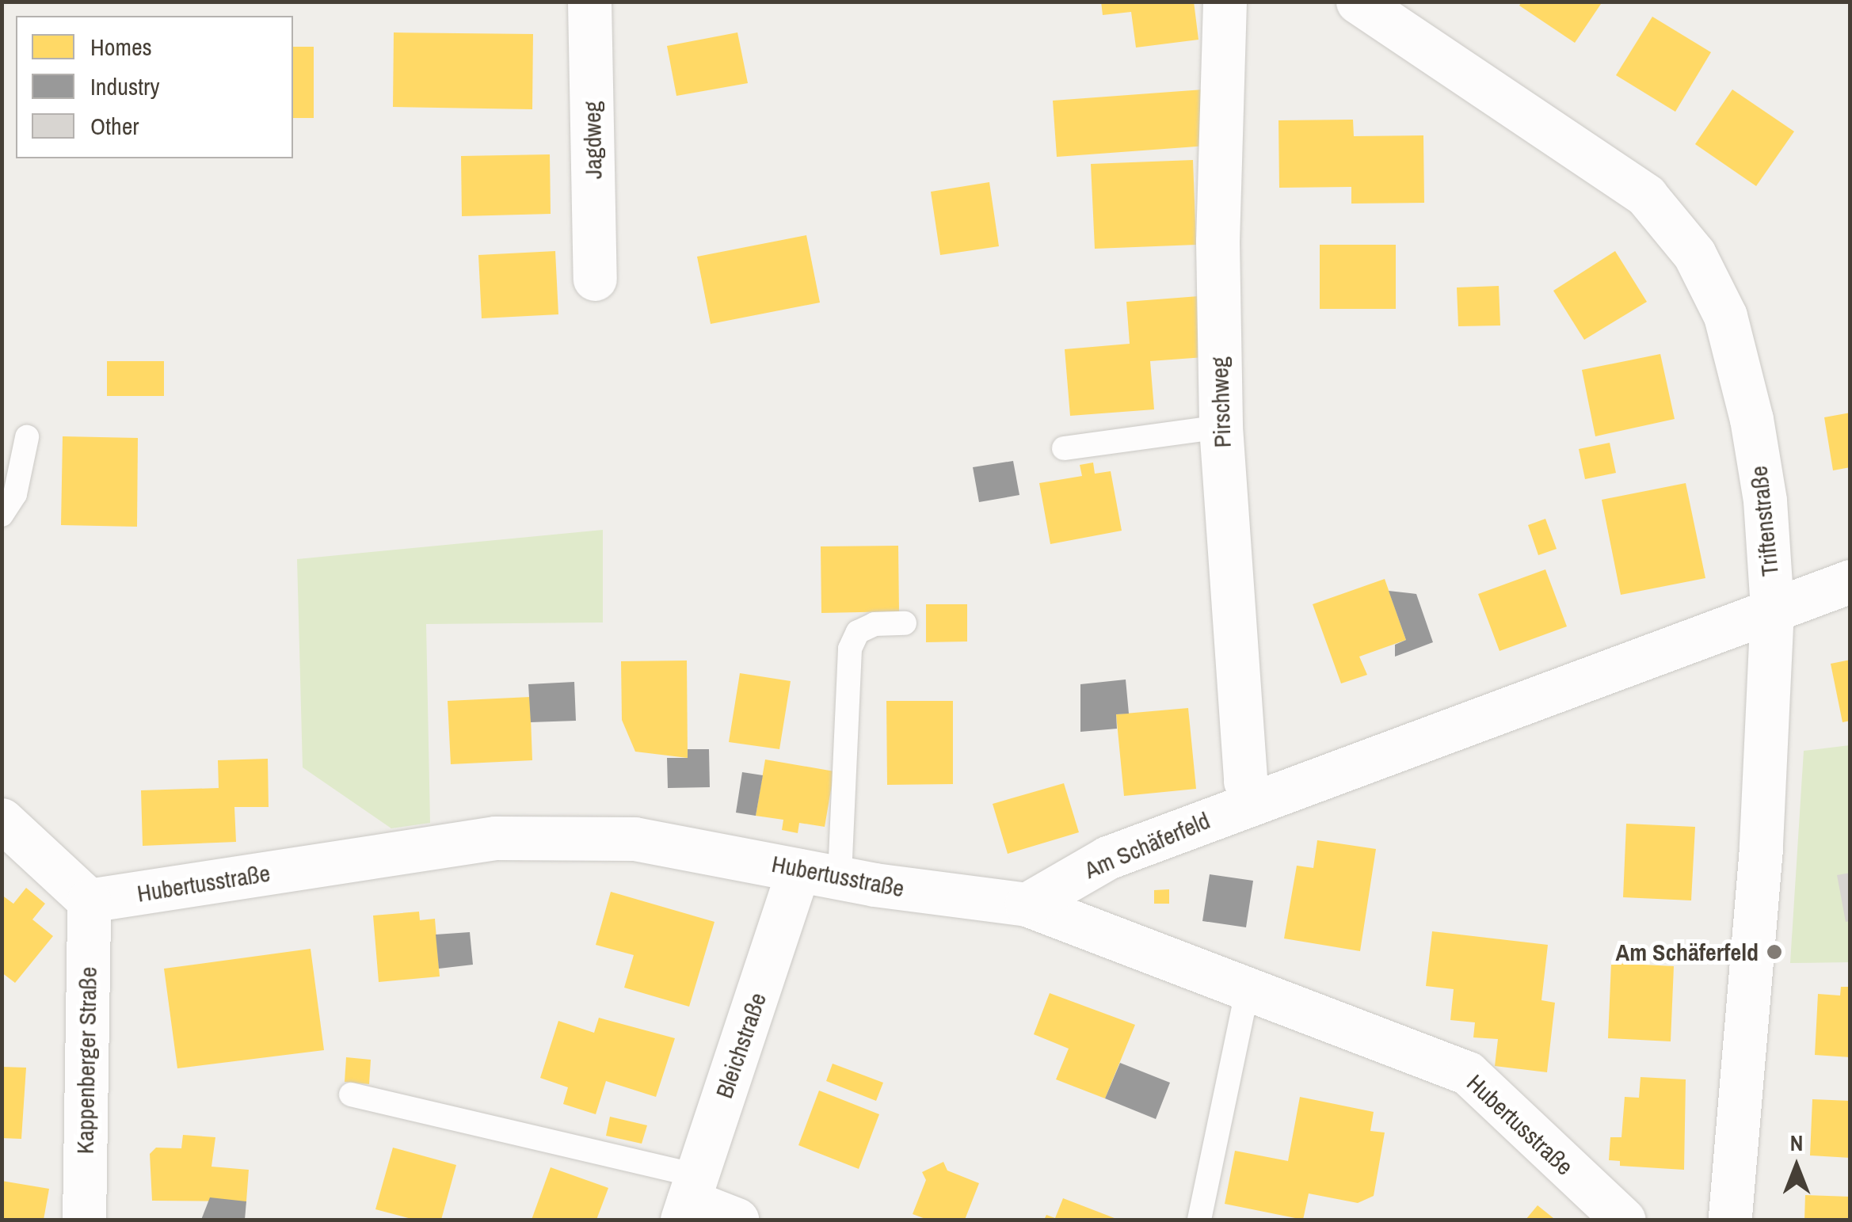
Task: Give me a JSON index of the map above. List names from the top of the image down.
{
  "streets": {
    "street": [
      "Jagdweg",
      "Pirschweg",
      "Triftenstraße",
      "Am Schäferfeld",
      "Hubertusstraße",
      "Bleichstraße",
      "Kappenberger Straße"
    ]
  },
  "crossings": [
    ["Pirschweg", "Am Schäferfeld"],
    ["Triftenstraße", "Am Schäferfeld"],
    ["Am Schäferfeld", "Hubertusstraße"],
    ["Hubertusstraße", "Bleichstraße"],
    ["Hubertusstraße", "Kappenberger Straße"]
  ],
  "places": ["Am Schäferfeld"],
  "legend": ["Homes", "Industry", "Other"],
  "north": "top"
}
